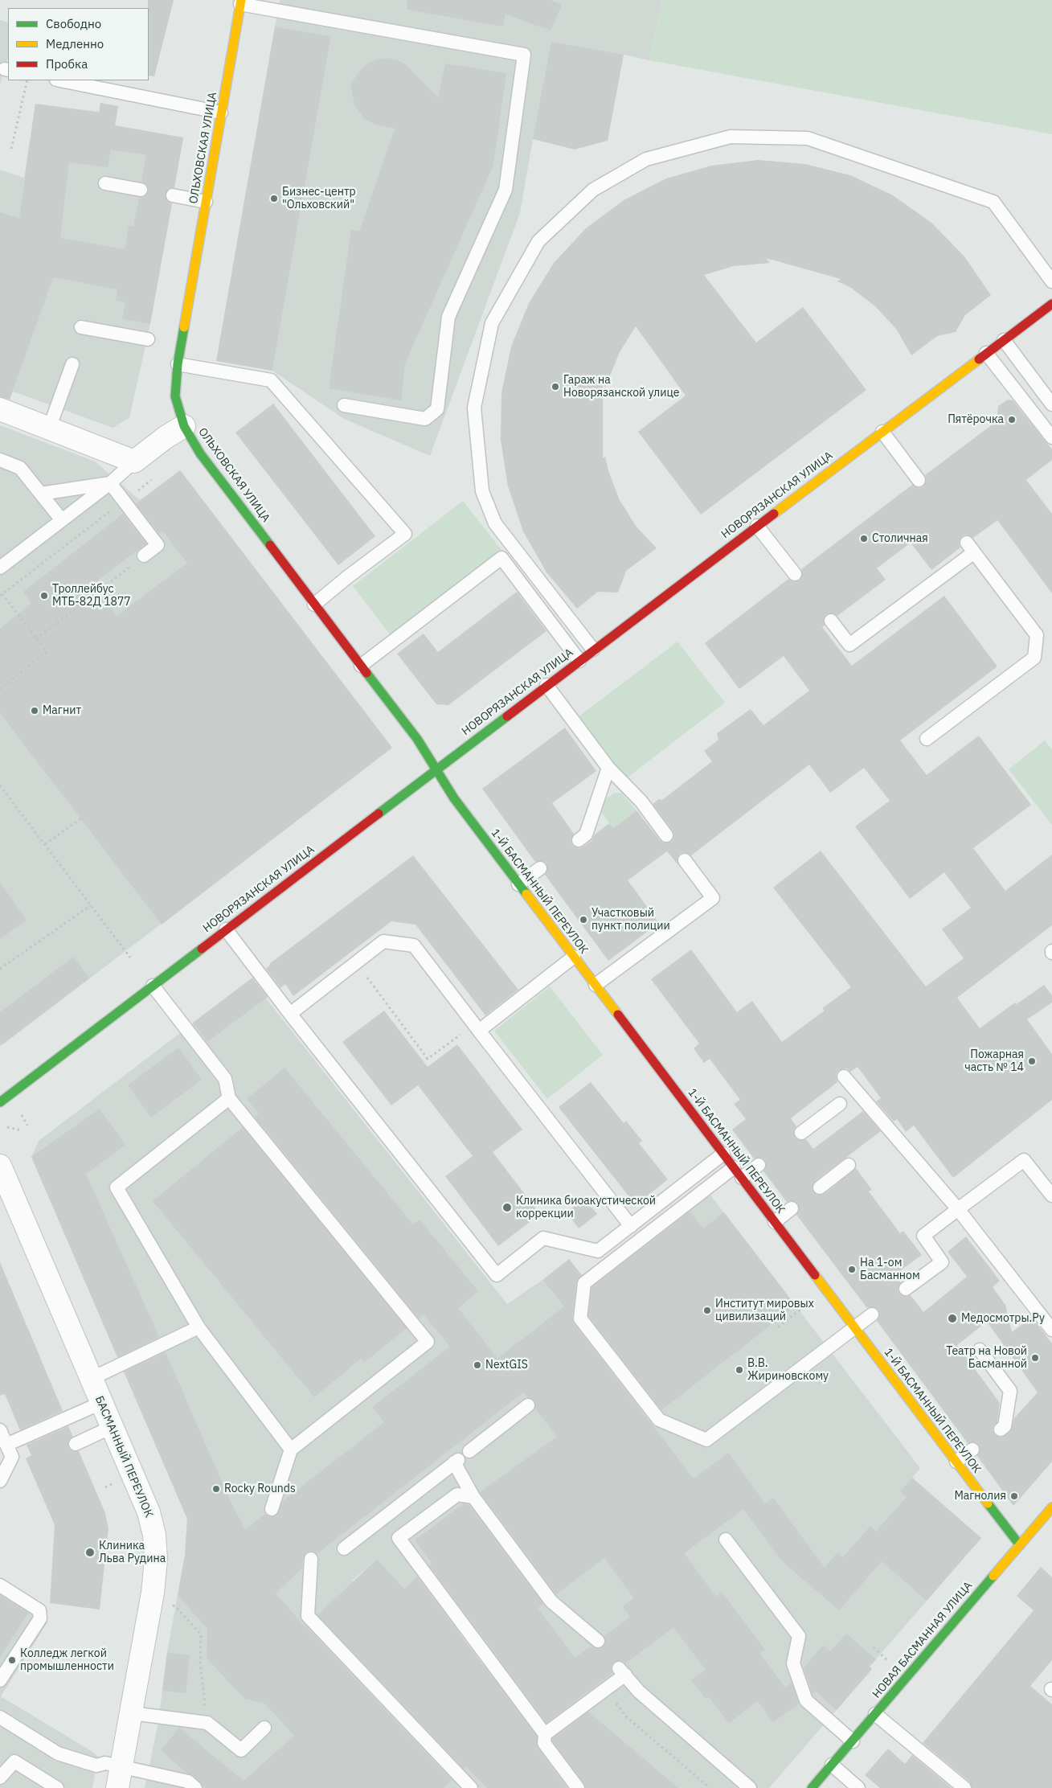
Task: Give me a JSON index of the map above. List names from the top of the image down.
{
  "streets": {
    "street": [
      "ОЛЬХОВСКАЯ УЛИЦА",
      "НОВОРЯЗАНСКАЯ УЛИЦА",
      "1-Й БАСМАННЫЙ ПЕРЕУЛОК",
      "БАСМАННЫЙ ПЕРЕУЛОК",
      "НОВАЯ БАСМАННАЯ УЛИЦА"
    ]
  },
  "crossings": [
    ["ОЛЬХОВСКАЯ УЛИЦА", "НОВОРЯЗАНСКАЯ УЛИЦА"],
    ["ОЛЬХОВСКАЯ УЛИЦА", "1-Й БАСМАННЫЙ ПЕРЕУЛОК"],
    ["НОВОРЯЗАНСКАЯ УЛИЦА", "1-Й БАСМАННЫЙ ПЕРЕУЛОК"],
    ["1-Й БАСМАННЫЙ ПЕРЕУЛОК", "НОВАЯ БАСМАННАЯ УЛИЦА"]
  ],
  "places": [
    "Бизнес-центр \"Ольховский\"",
    "Гараж на Новорязанской улице",
    "Пятёрочка",
    "Столичная",
    "Троллейбус МТБ-82Д 1877",
    "Магнит",
    "Участковый пункт полиции",
    "Пожарная часть № 14",
    "Клиника биоакустической коррекции",
    "На 1-ом Басманном",
    "Институт мировых цивилизаций",
    "Медосмотры.Ру",
    "Театр на Новой Басманной",
    "NextGIS",
    "В.В. Жириновскому",
    "Rocky Rounds",
    "Магнолия",
    "Клиника Льва Рудина",
    "Колледж легкой промышленности"
  ],
  "legend": ["Свободно", "Медленно", "Пробка"]
}
